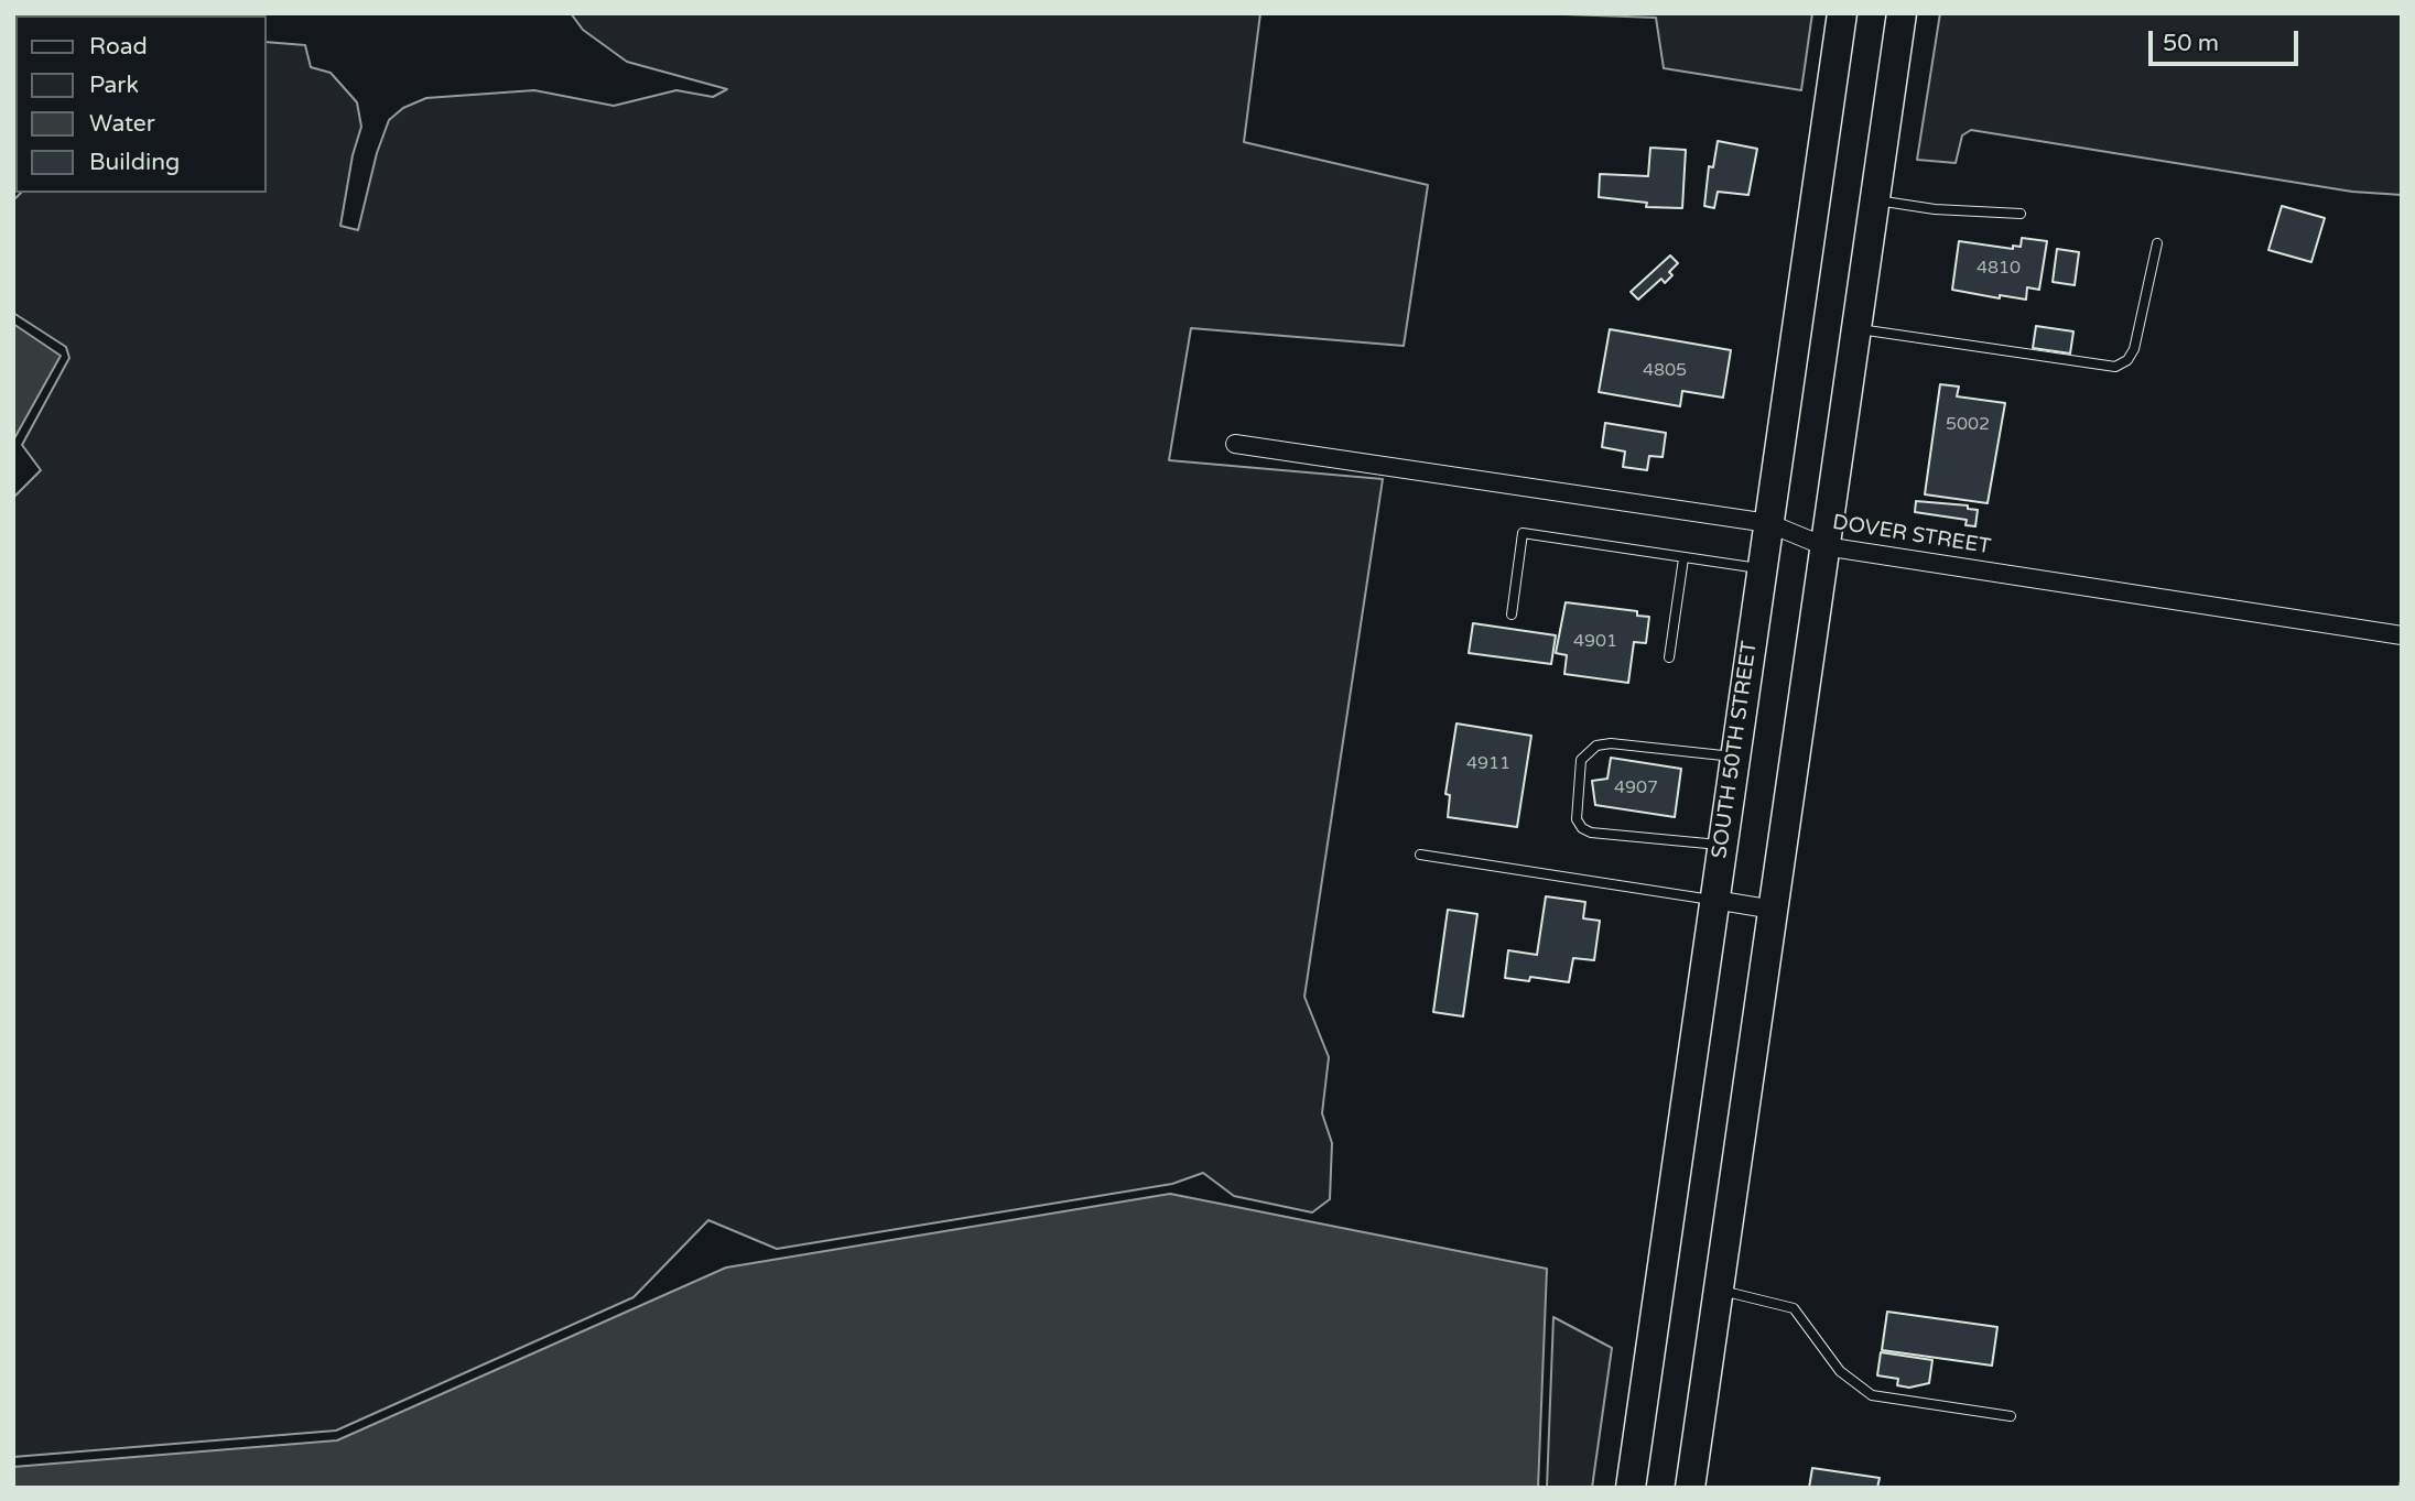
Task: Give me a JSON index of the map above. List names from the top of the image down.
{
  "streets": {
    "main road": ["SOUTH 50TH STREET"],
    "street": ["DOVER STREET"]
  },
  "crossings": [
    ["DOVER STREET", "SOUTH 50TH STREET"]
  ],
  "house_numbers": [
    "4810",
    "4805",
    "5002",
    "4901",
    "4911",
    "4907"
  ],
  "legend": [
    "Road",
    "Park",
    "Water",
    "Building"
  ],
  "scale_bar": "50 m"
}
